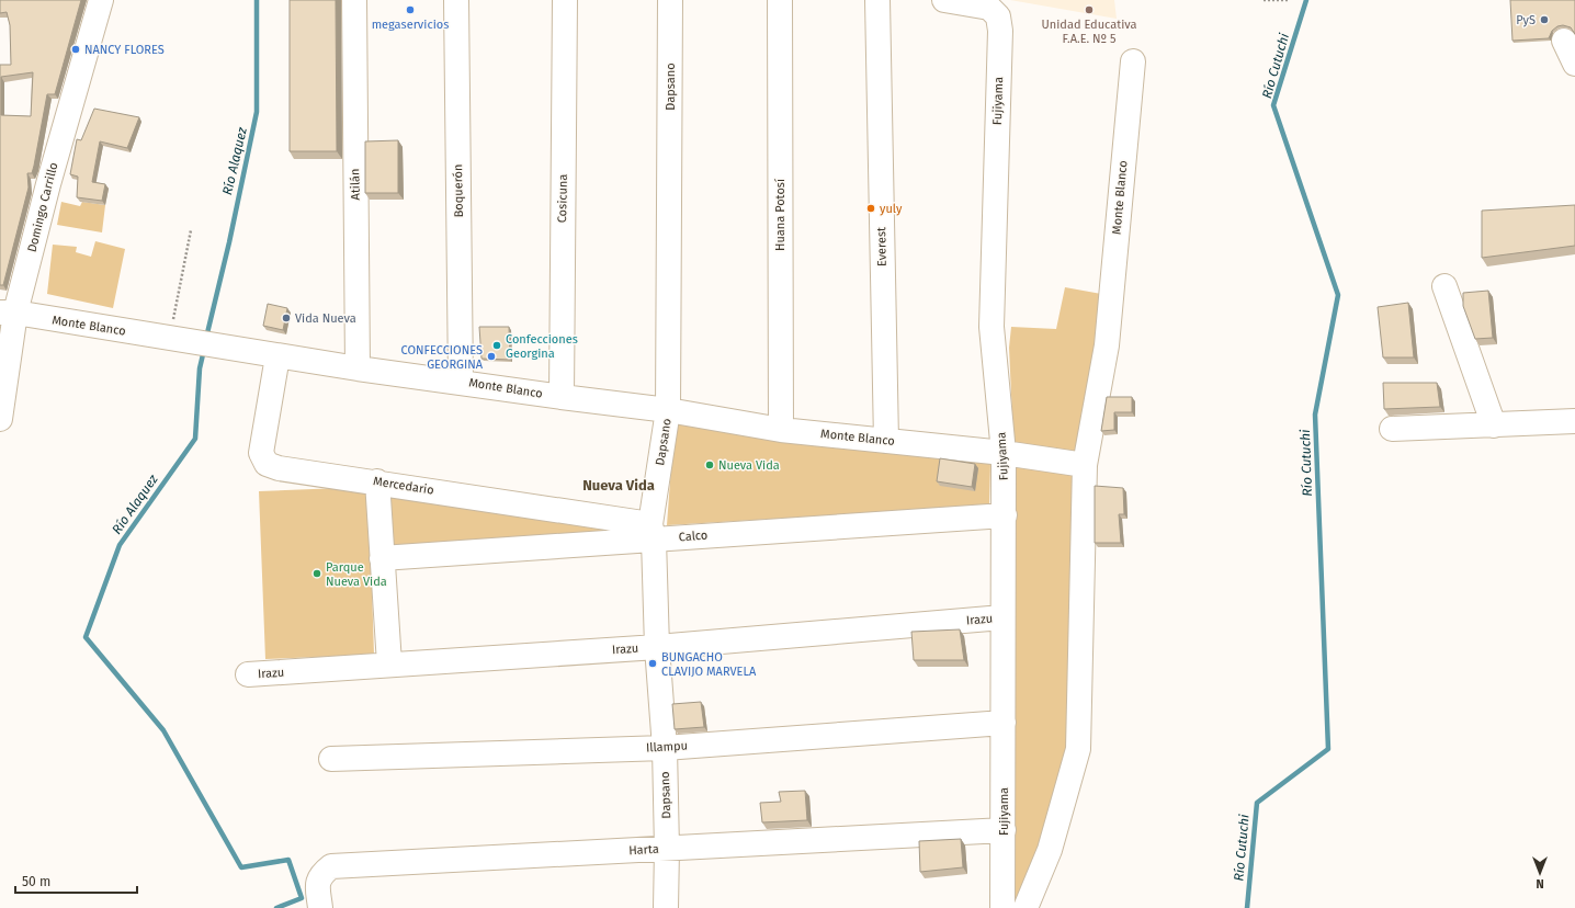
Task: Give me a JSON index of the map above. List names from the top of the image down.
{
  "streets": {
    "street": [
      "Dapsano",
      "Fujiyama",
      "Atilán",
      "Boquerón",
      "Monte Blanco",
      "Cosicuna",
      "Domingo Carrillo",
      "Huana Potosí",
      "Everest",
      "Mercedario",
      "Calco",
      "Irazu",
      "Illampu",
      "Harta"
    ]
  },
  "crossings": [
    ["Dapsano", "Monte Blanco"],
    ["Dapsano", "Mercedario"],
    ["Dapsano", "Calco"],
    ["Dapsano", "Irazu"],
    ["Dapsano", "Illampu"],
    ["Dapsano", "Harta"],
    ["Fujiyama", "Monte Blanco"],
    ["Fujiyama", "Calco"],
    ["Fujiyama", "Irazu"],
    ["Fujiyama", "Illampu"],
    ["Fujiyama", "Harta"],
    ["Atilán", "Monte Blanco"],
    ["Boquerón", "Monte Blanco"],
    ["Monte Blanco", "Cosicuna"],
    ["Monte Blanco", "Domingo Carrillo"],
    ["Monte Blanco", "Huana Potosí"],
    ["Monte Blanco", "Everest"],
    ["Monte Blanco", "Mercedario"],
    ["Mercedario", "Calco"]
  ],
  "districts": ["Nueva Vida"],
  "water": ["Río Cutuchi", "Río Alaquez"],
  "places": [
    "megaservicios",
    "Unidad Educativa F.A.E. Nº 5",
    "PyS",
    "NANCY FLORES",
    "yuly",
    "Vida Nueva",
    "Confecciones Georgina",
    "CONFECCIONES GEORGINA",
    "Nueva Vida",
    "Parque Nueva Vida",
    "BUNGACHO CLAVIJO MARVELA"
  ],
  "scale_bar": "50 m",
  "north": "bottom"
}
